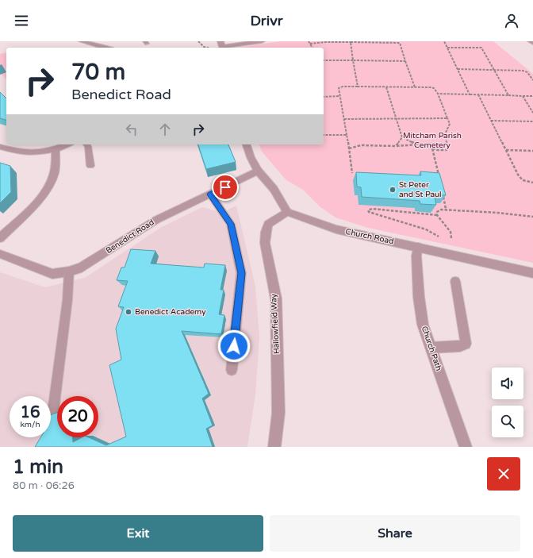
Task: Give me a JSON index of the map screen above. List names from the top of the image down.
{
  "streets": {
    "street": [
      "Benedict Road",
      "Church Road",
      "Hallowfield Way",
      "Church Path"
    ]
  },
  "crossings": [
    ["Church Road", "Hallowfield Way"],
    ["Church Road", "Church Path"]
  ],
  "parks": ["Mitcham Parish Cemetery"],
  "places": ["St Peter and St Paul", "Benedict Academy"],
  "page": {
    "header": "Drivr",
    "turn": ["70 m", "Benedict Road"],
    "speed": "16 km/h",
    "limit": "20",
    "heading": ["1 min", "80 m · 06:26"],
    "buttons": ["Exit", "Share"]
  }
}
